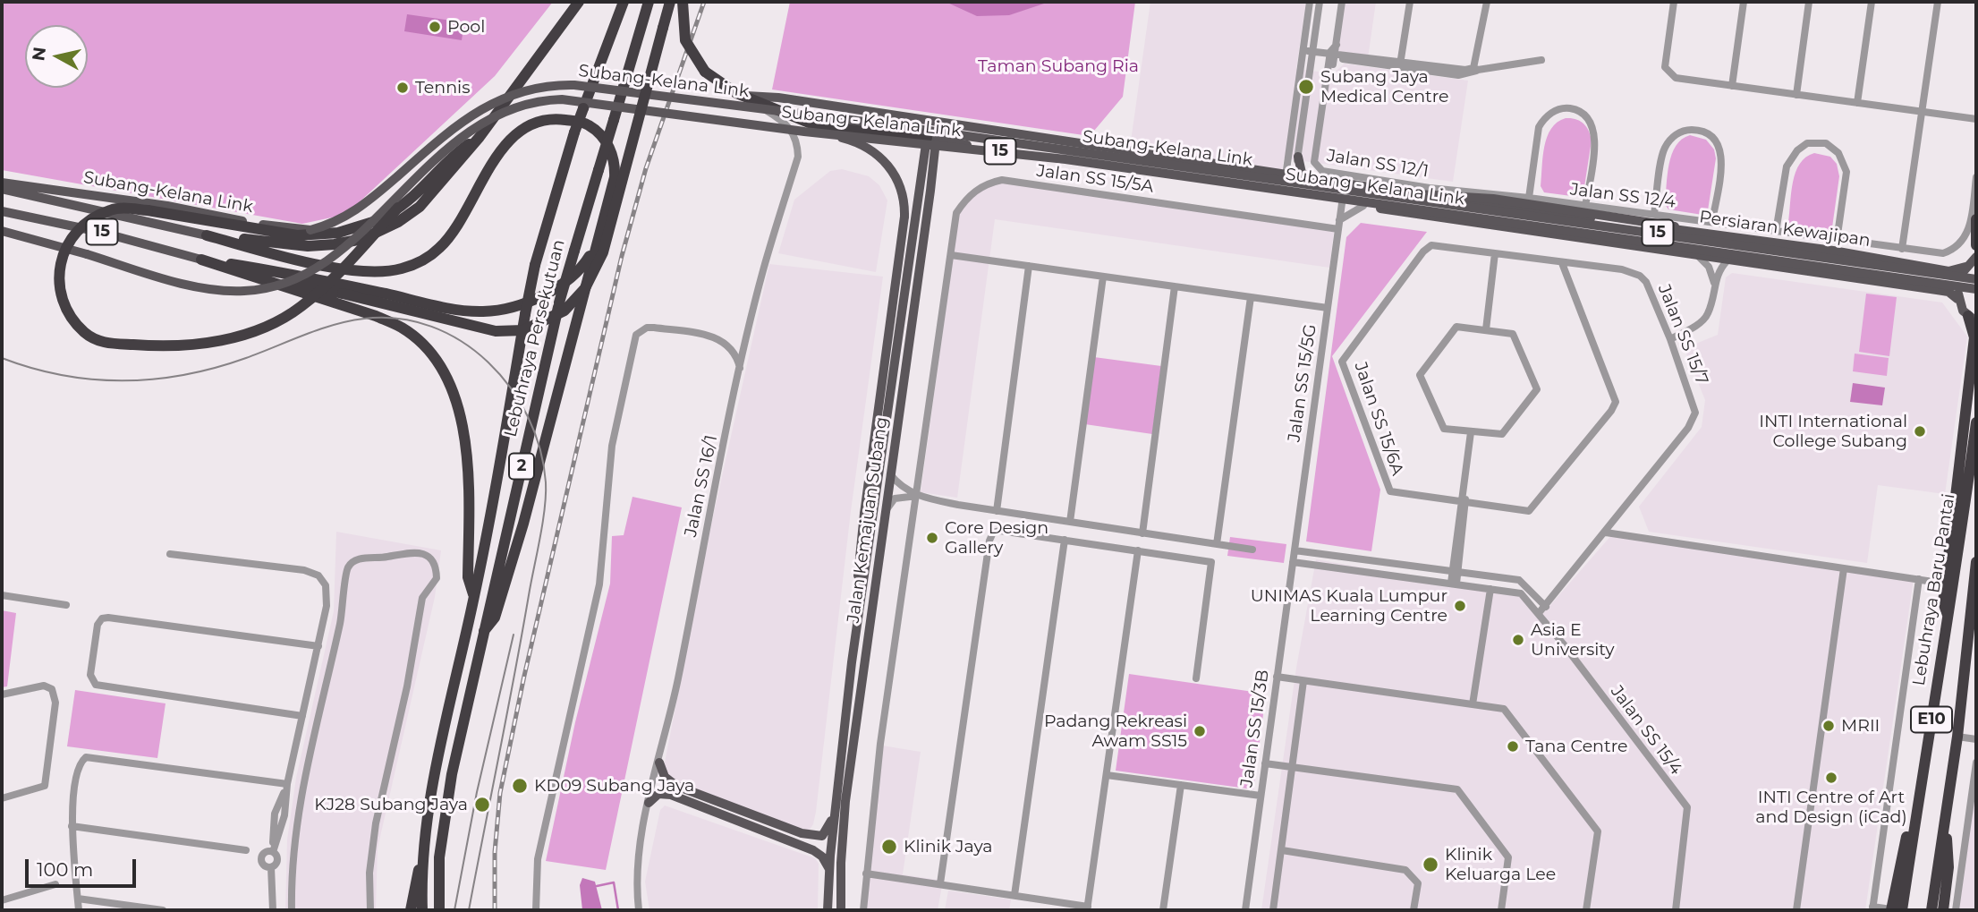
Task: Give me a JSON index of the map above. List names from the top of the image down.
{
  "streets": {
    "highway": [
      "15",
      "Lebuhraya Persekutuan",
      "2",
      "Lebuhraya Baru Pantai",
      "E10"
    ],
    "main road": [
      "Subang-Kelana Link",
      "Subang - Kelana Link",
      "Persiaran Kewajipan",
      "Jalan Kemajuan Subang"
    ],
    "street": [
      "Jalan SS 12/1",
      "Jalan SS 15/5A",
      "Jalan SS 12/4",
      "Jalan SS 15/7",
      "Jalan SS 15/5G",
      "Jalan SS 15/6A",
      "Jalan SS 16/1",
      "Jalan SS 15/3B",
      "Jalan SS 15/4"
    ]
  },
  "crossings": [
    ["Subang-Kelana Link", "Subang - Kelana Link"],
    ["Jalan SS 12/1", "Jalan SS 12/4"],
    ["Jalan SS 15/5A", "Jalan SS 15/5G"],
    ["Persiaran Kewajipan", "Jalan SS 16/1"],
    ["Jalan SS 15/7", "Jalan SS 15/6A"],
    ["Jalan SS 15/7", "Jalan SS 15/4"],
    ["Jalan SS 15/5G", "Jalan SS 15/3B"],
    ["Jalan SS 15/3B", "Jalan SS 15/4"]
  ],
  "parks": ["Taman Subang Ria"],
  "places": [
    "Pool",
    "Subang Jaya Medical Centre",
    "Tennis",
    "INTI International College Subang",
    "Core Design Gallery",
    "UNIMAS Kuala Lumpur Learning Centre",
    "Asia E University",
    "MRII",
    "Padang Rekreasi Awam SS15",
    "Tana Centre",
    "INTI Centre of Art and Design (iCad)",
    "KD09 Subang Jaya",
    "KJ28 Subang Jaya",
    "Klinik Jaya",
    "Klinik Keluarga Lee"
  ],
  "scale_bar": "100 m",
  "north": "left"
}
